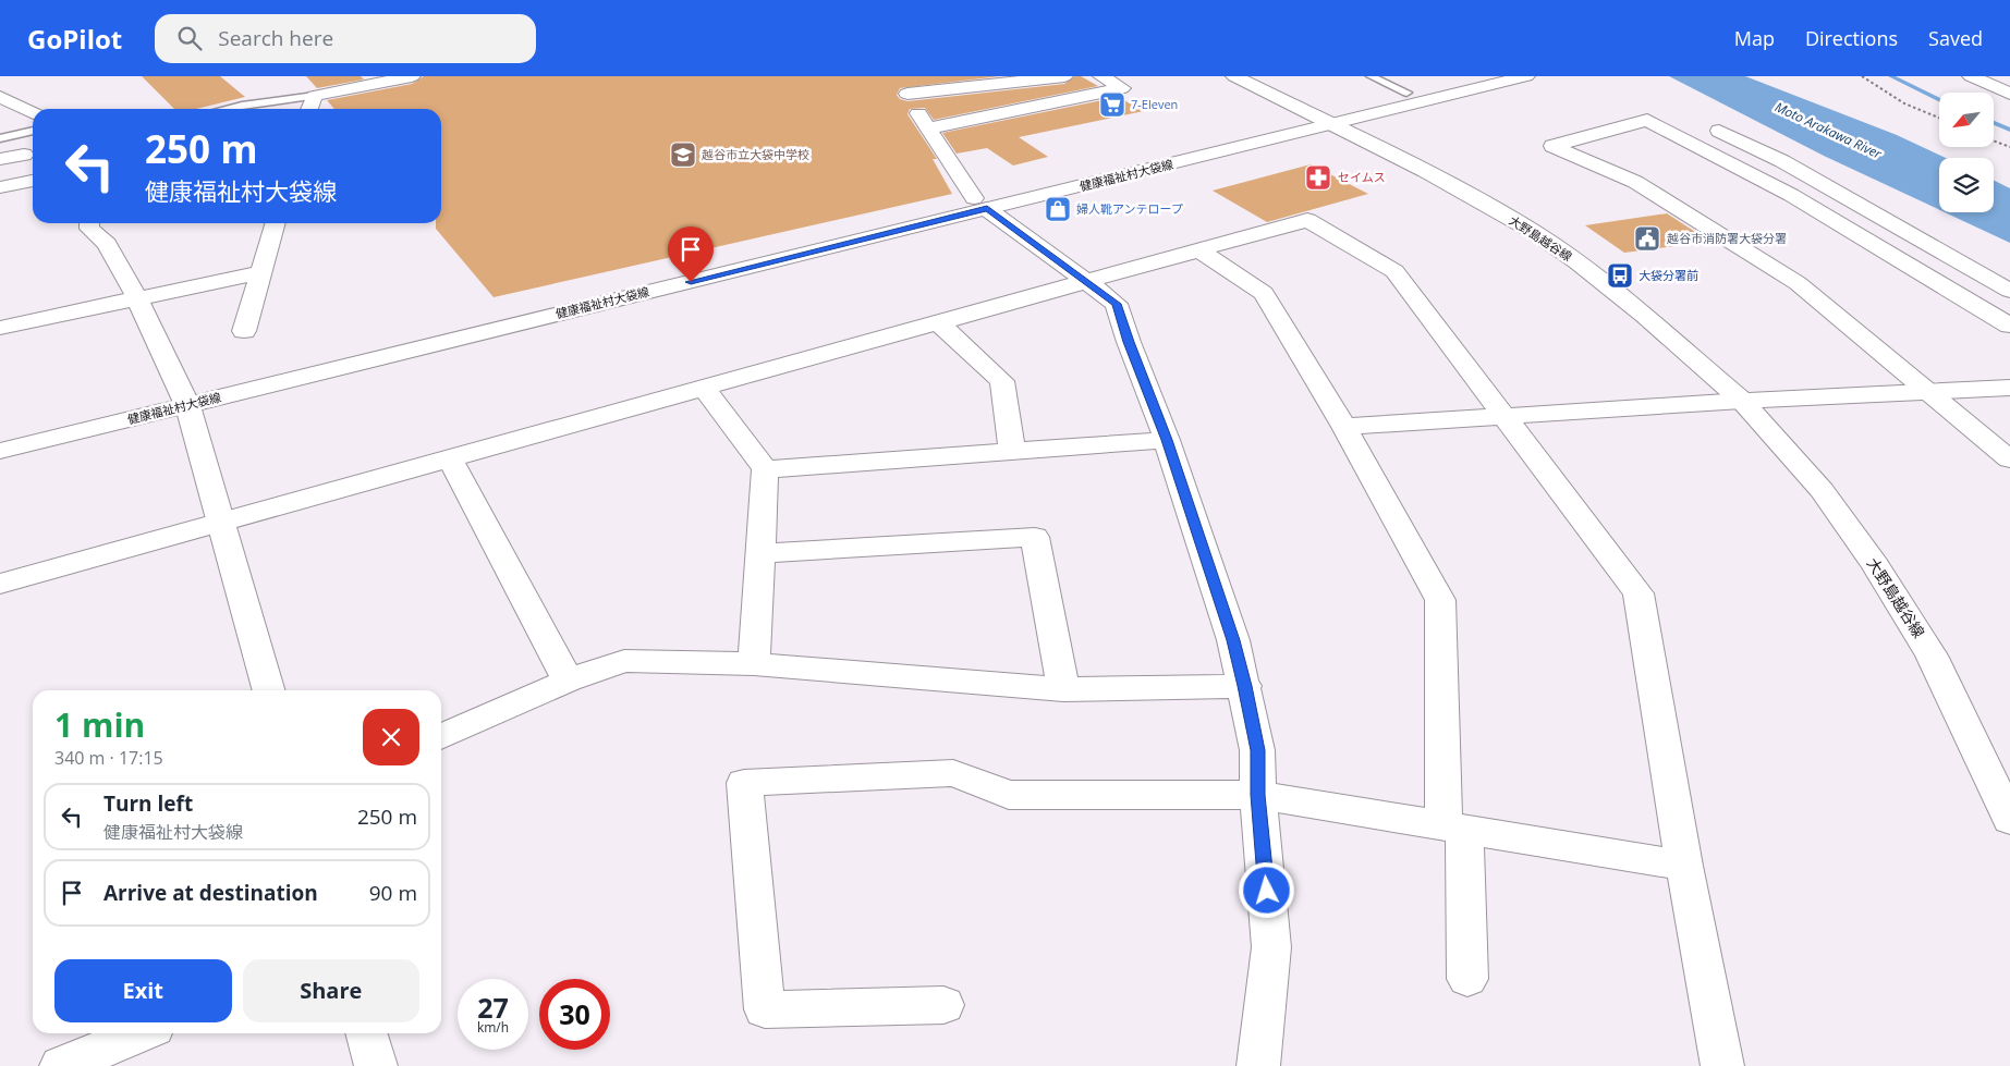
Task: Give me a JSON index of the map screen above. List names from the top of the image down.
{
  "streets": {
    "street": ["健康福祉村大袋線", "大野島越谷線"]
  },
  "crossings": [
    ["健康福祉村大袋線", "大野島越谷線"]
  ],
  "water": ["Moto Arakawa River"],
  "places": {
    "supermarket": ["7-Eleven"],
    "school or university": ["越谷市立大袋中学校"],
    "pharmacy": ["セイムス"],
    "shop": ["婦人靴アンテロープ"],
    "public building": ["越谷市消防署大袋分署"],
    "bus stop": ["大袋分署前"]
  },
  "north": "bottom left",
  "page": {
    "header": "GoPilot",
    "search": "Search here",
    "nav": ["Map", "Directions", "Saved"],
    "turn": ["250 m", "健康福祉村大袋線"],
    "heading": ["1 min", "340 m · 17:15"],
    "list": [
      {
        "name": "Turn left",
        "note": "健康福祉村大袋線",
        "value": "250 m"
      },
      {
        "name": "Arrive at destination",
        "value": "90 m"
      }
    ],
    "buttons": ["Exit", "Share"],
    "speed": "27 km/h",
    "limit": "30"
  }
}
